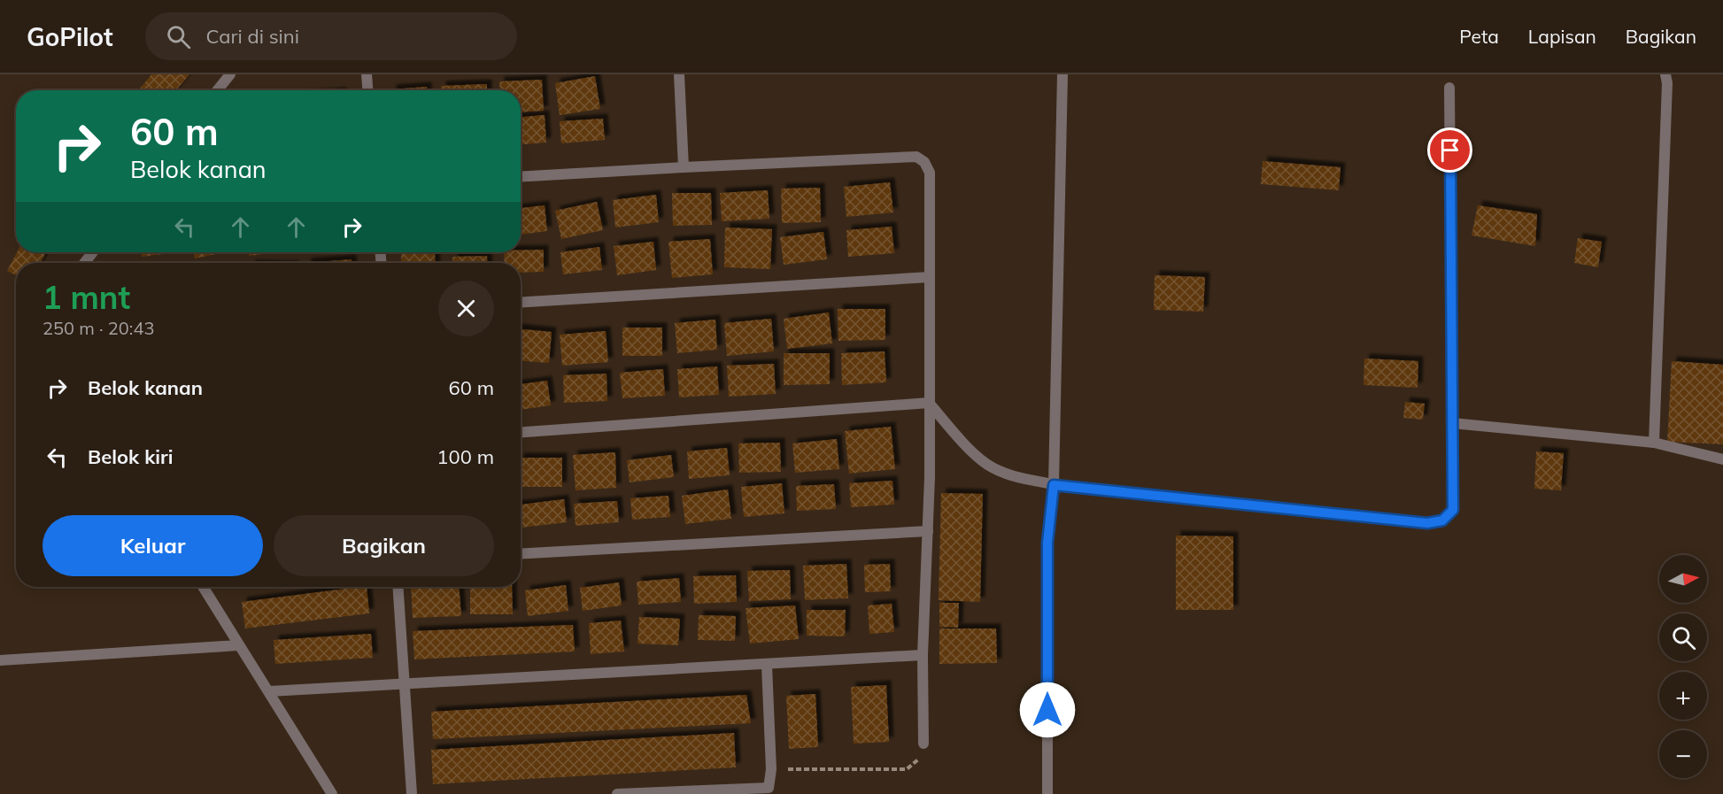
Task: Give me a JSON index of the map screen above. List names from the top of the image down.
{
  "north": "right",
  "page": {
    "header": "GoPilot",
    "search": "Cari di sini",
    "nav": ["Peta", "Lapisan", "Bagikan"],
    "turn": ["60 m", "Belok kanan"],
    "heading": ["1 mnt", "250 m · 20:43"],
    "list": [
      {
        "name": "Belok kanan",
        "value": "60 m"
      },
      {
        "name": "Belok kiri",
        "value": "100 m"
      }
    ],
    "buttons": ["Keluar", "Bagikan"],
    "map_buttons": ["+", "−"]
  }
}
